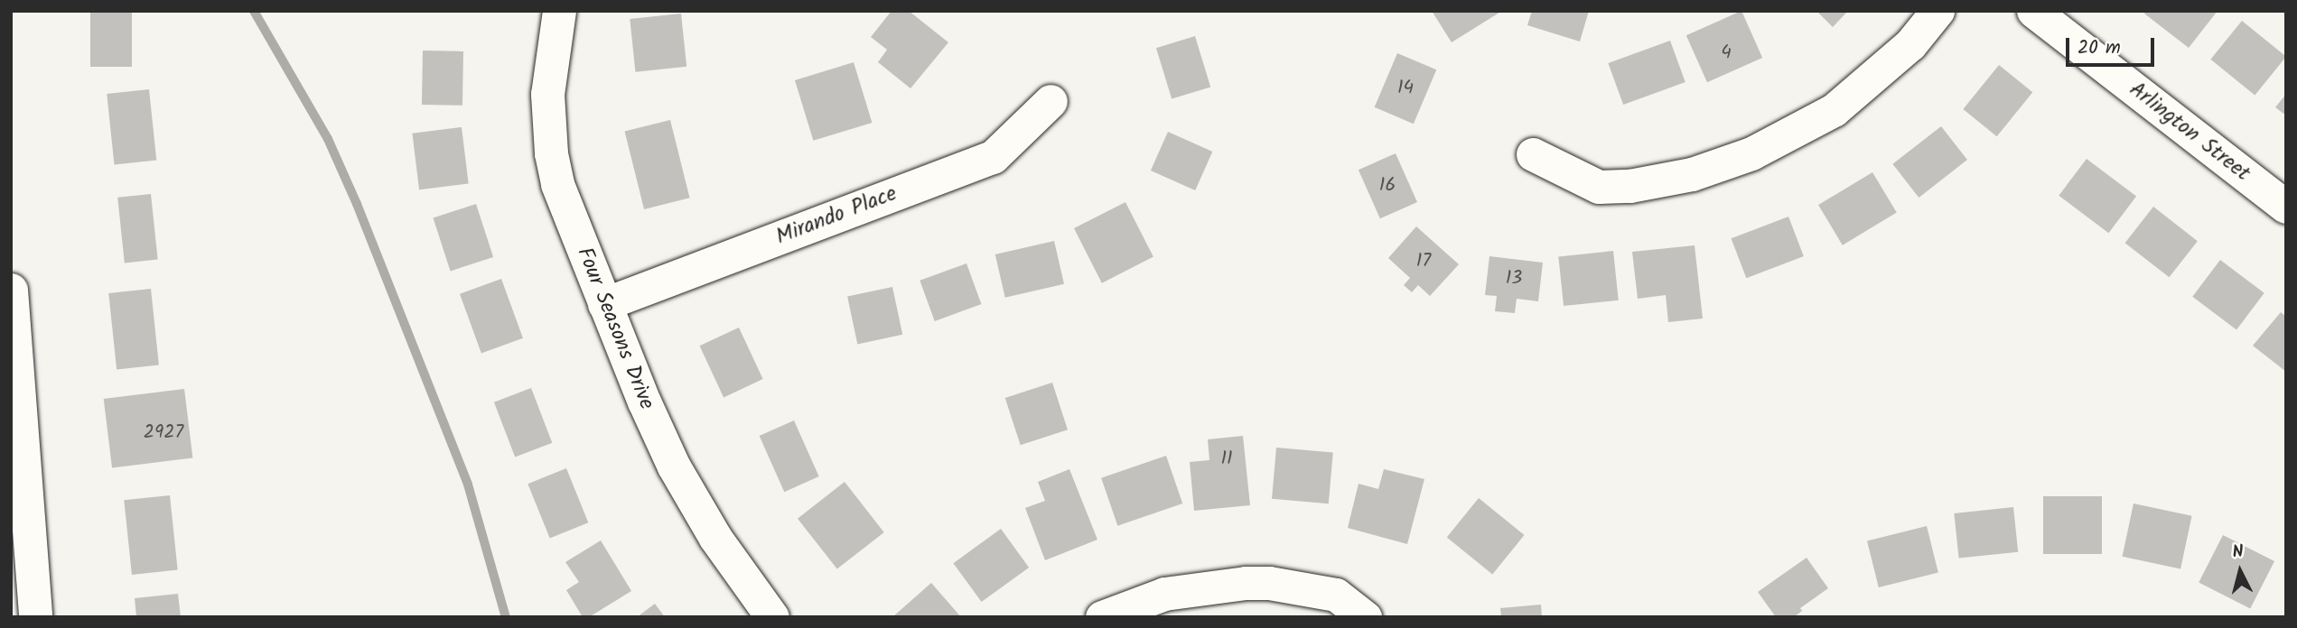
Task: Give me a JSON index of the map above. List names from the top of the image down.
{
  "streets": {
    "street": ["Arlington Street", "Mirando Place", "Four Seasons Drive"]
  },
  "crossings": [
    ["Mirando Place", "Four Seasons Drive"]
  ],
  "house_numbers": [
    "4",
    "14",
    "16",
    "17",
    "13",
    "2927",
    "11"
  ],
  "scale_bar": "20 m",
  "north": "top"
}
